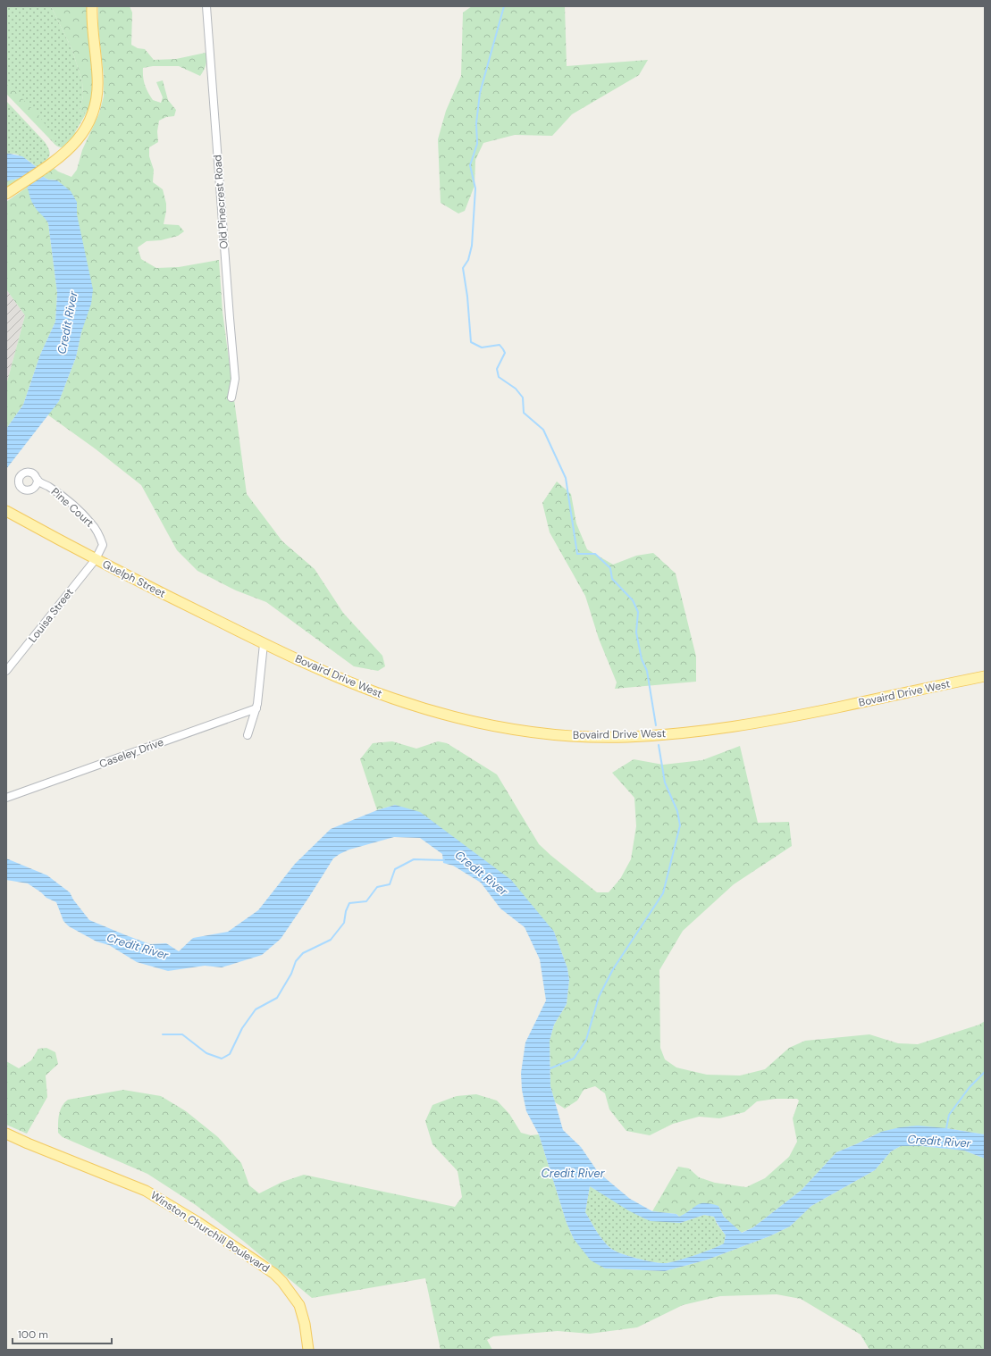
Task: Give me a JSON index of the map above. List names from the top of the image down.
{
  "streets": {
    "main road": ["Guelph Street", "Bovaird Drive West", "Winston Churchill Boulevard"],
    "street": [
      "Old Pinecrest Road",
      "Pine Court",
      "Louisa Street",
      "Caseley Drive"
    ]
  },
  "crossings": [
    ["Pine Court", "Guelph Street"],
    ["Pine Court", "Louisa Street"],
    ["Guelph Street", "Louisa Street"],
    ["Guelph Street", "Bovaird Drive West"]
  ],
  "water": ["Credit River"],
  "scale_bar": "100 m"
}
